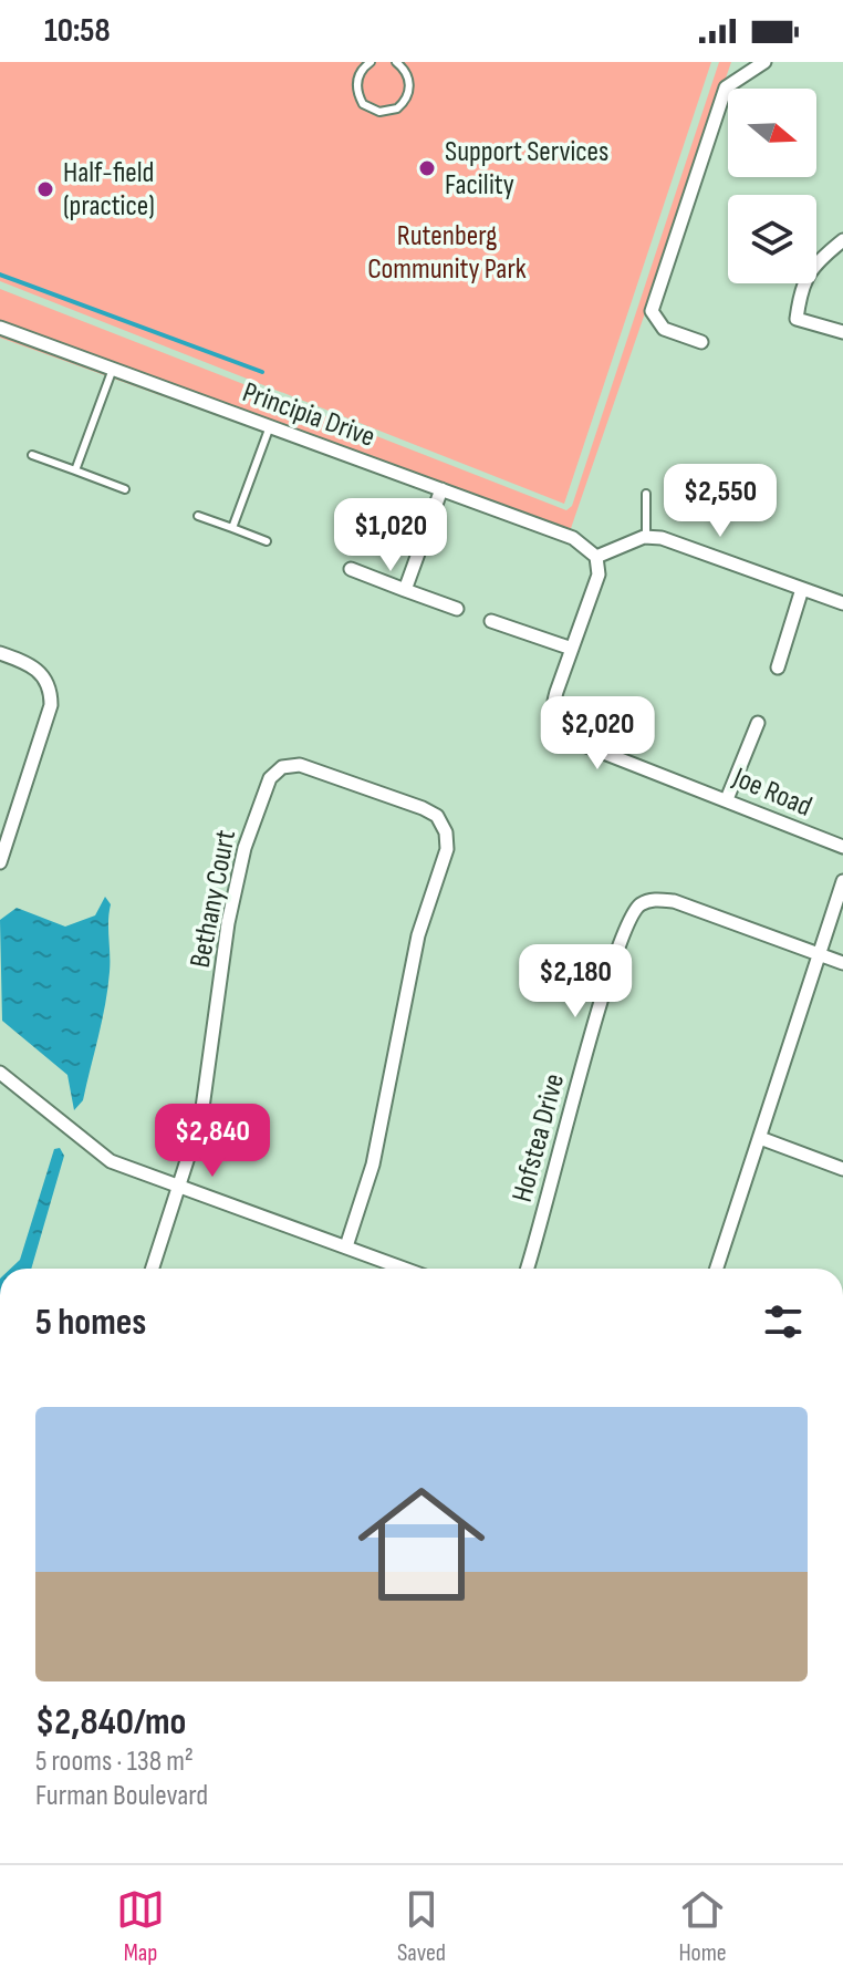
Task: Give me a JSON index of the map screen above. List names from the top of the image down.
{
  "streets": {
    "street": [
      "Principia Drive",
      "Joe Road",
      "Bethany Court",
      "Hofstea Drive"
    ]
  },
  "crossings": [
    ["Principia Drive", "Joe Road"]
  ],
  "parks": ["Rutenberg Community Park"],
  "places": ["Support Services Facility", "Half-field (practice)"],
  "north": "right",
  "page": {
    "status": "10:58",
    "price": [
      "$2,550",
      "$1,020",
      "$2,020",
      "$2,180",
      "$2,840"
    ],
    "heading": "5 homes",
    "list": [
      {
        "name": "$2,840/mo",
        "note": "5 rooms · 138 m² · Furman Boulevard"
      }
    ],
    "tabs": ["Map", "Saved", "Home"]
  }
}
